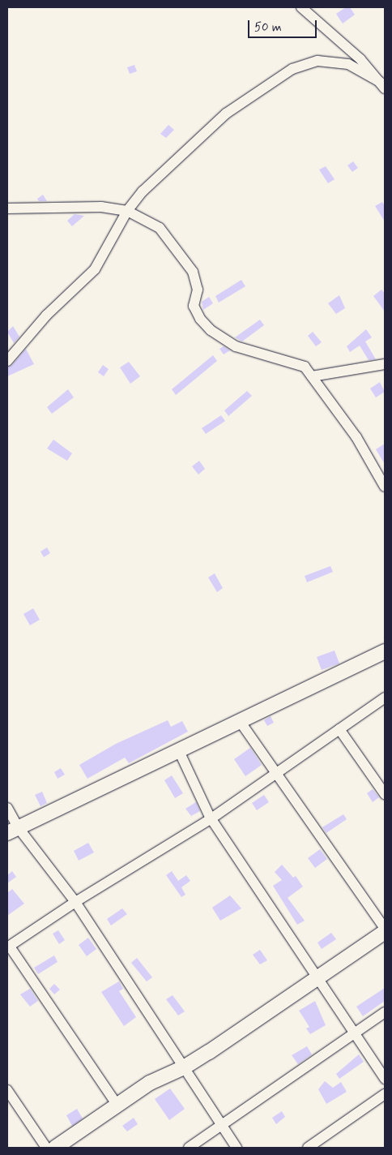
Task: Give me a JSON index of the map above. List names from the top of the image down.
{
  "scale_bar": "50 m"
}
